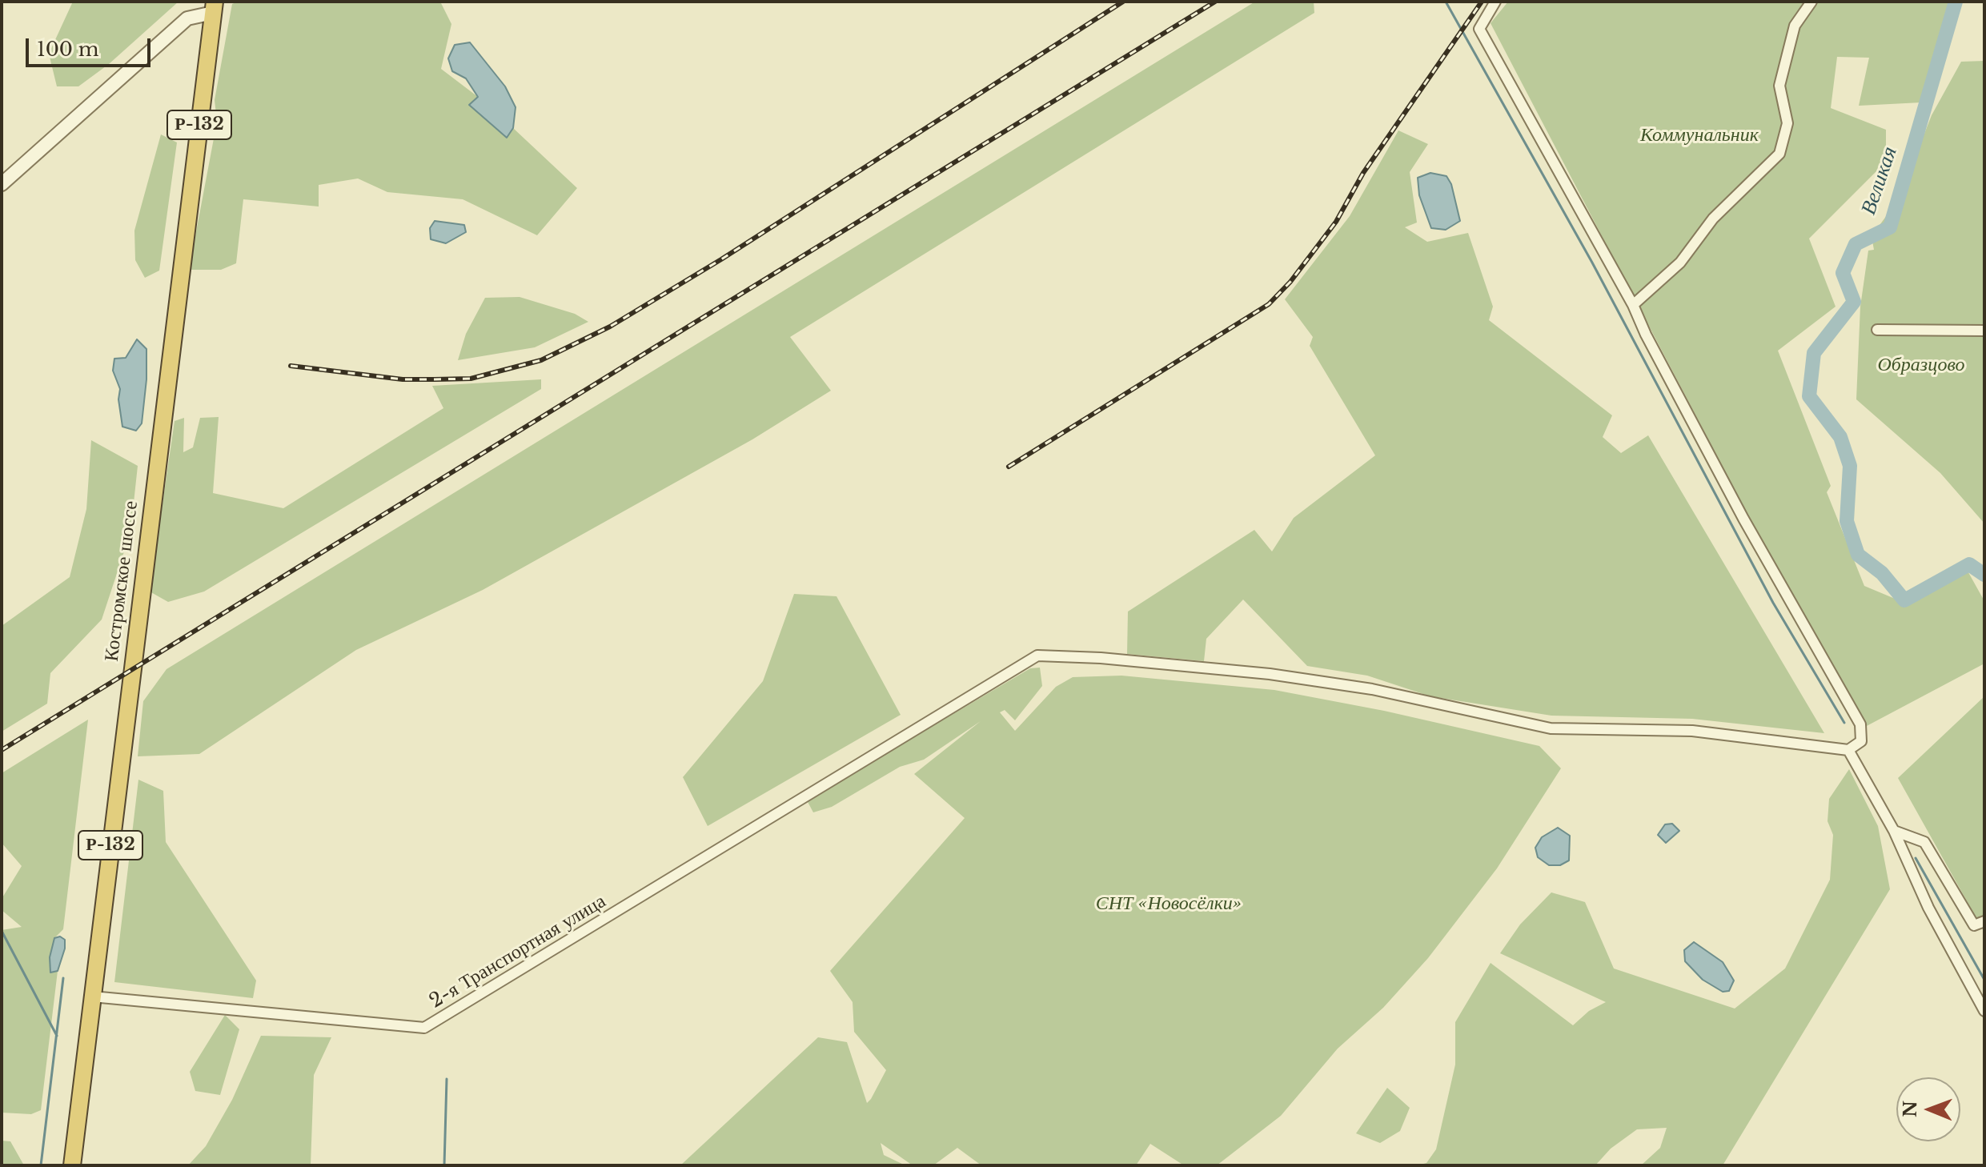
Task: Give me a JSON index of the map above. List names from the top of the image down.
{
  "streets": {
    "highway": ["Р-132", "Костромское шоссе"],
    "street": ["2-я Транспортная улица"]
  },
  "crossings": [
    ["Костромское шоссе", "2-я Транспортная улица"]
  ],
  "water": ["Великая"],
  "parks": ["Коммунальник", "Образцово", "СНТ «Новосёлки»"],
  "scale_bar": "100 m",
  "north": "left"
}
